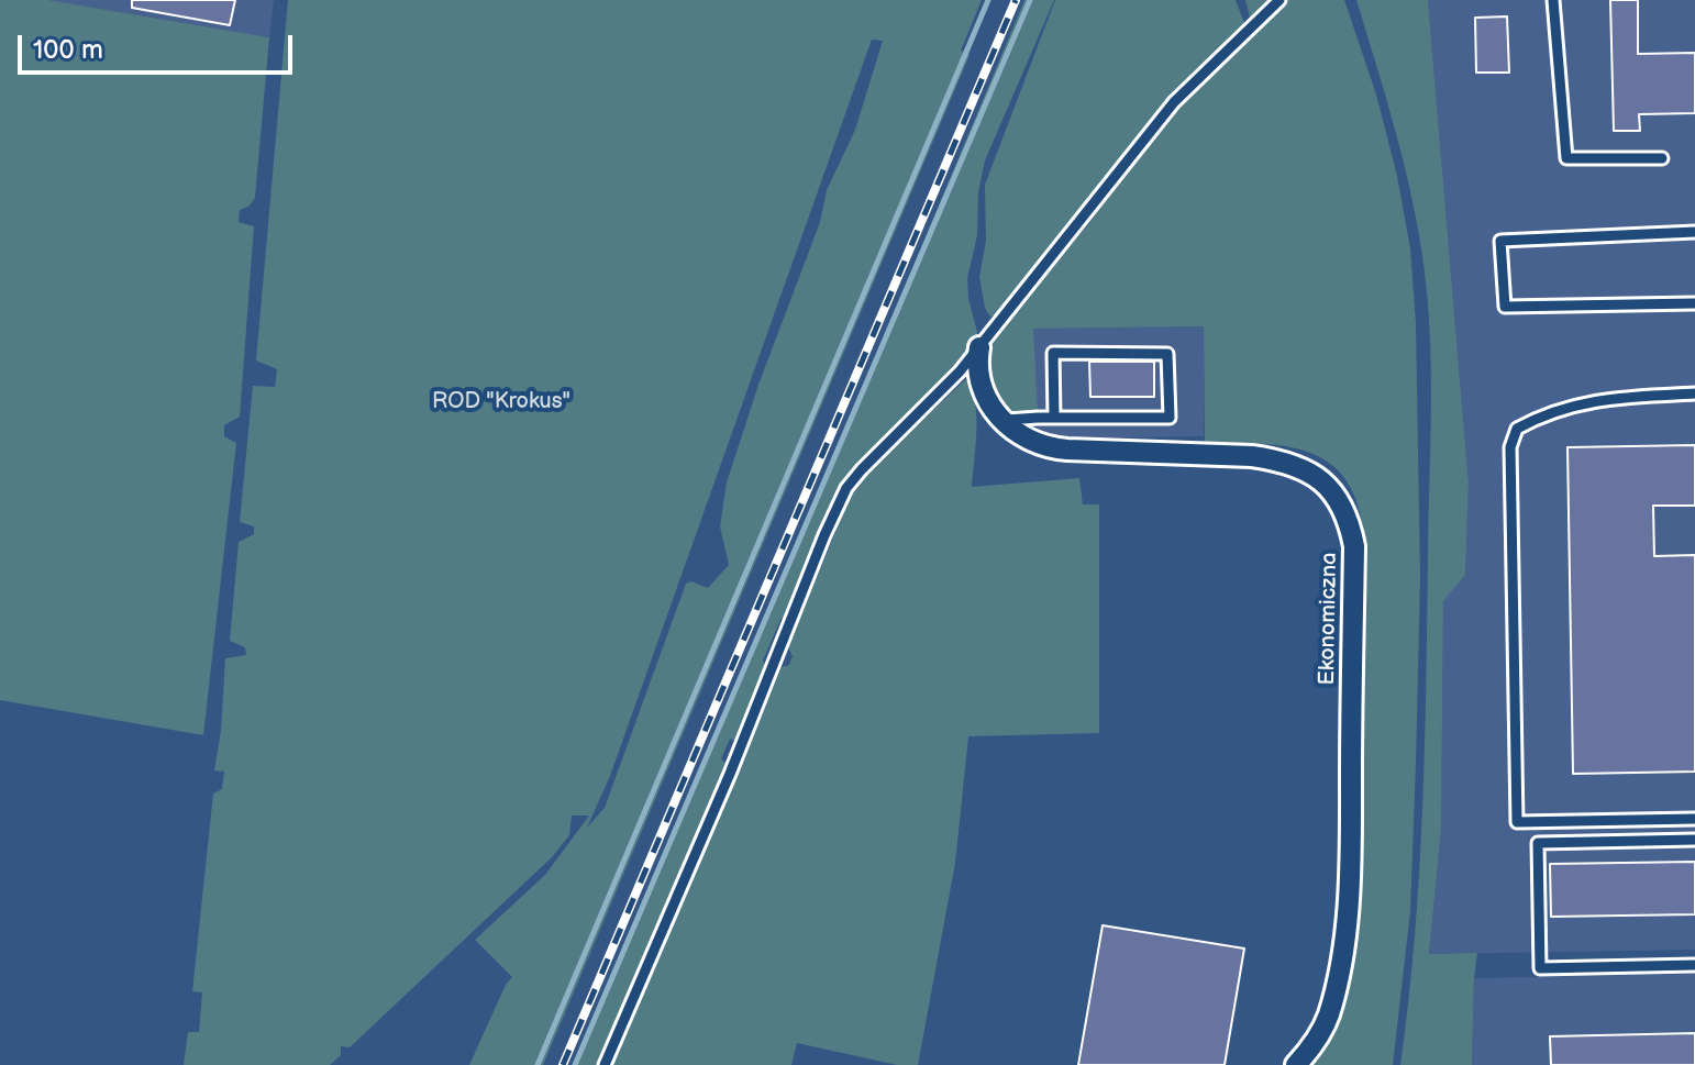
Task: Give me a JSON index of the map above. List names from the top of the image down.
{
  "streets": {
    "street": ["Ekonomiczna"]
  },
  "parks": ["ROD \"Krokus\""],
  "scale_bar": "100 m"
}
